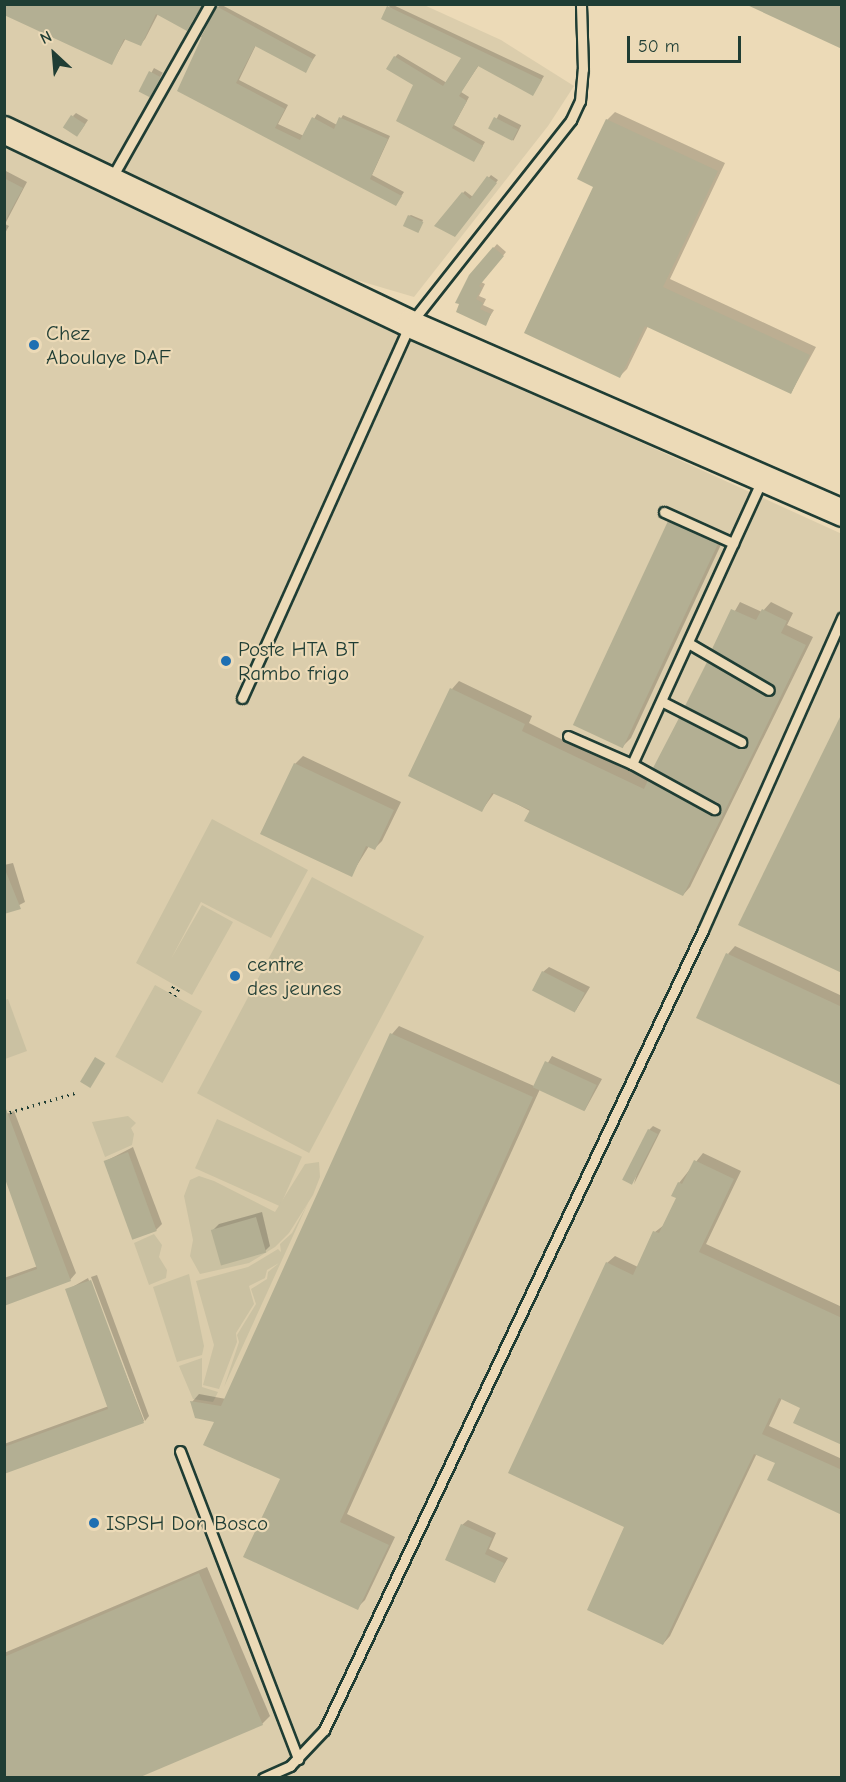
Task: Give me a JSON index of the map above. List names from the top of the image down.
{
  "places": [
    "Chez Aboulaye DAF",
    "Poste HTA BT Rambo frigo",
    "centre des jeunes",
    "ISPSH Don Bosco"
  ],
  "scale_bar": "50 m",
  "north": "top left"
}
